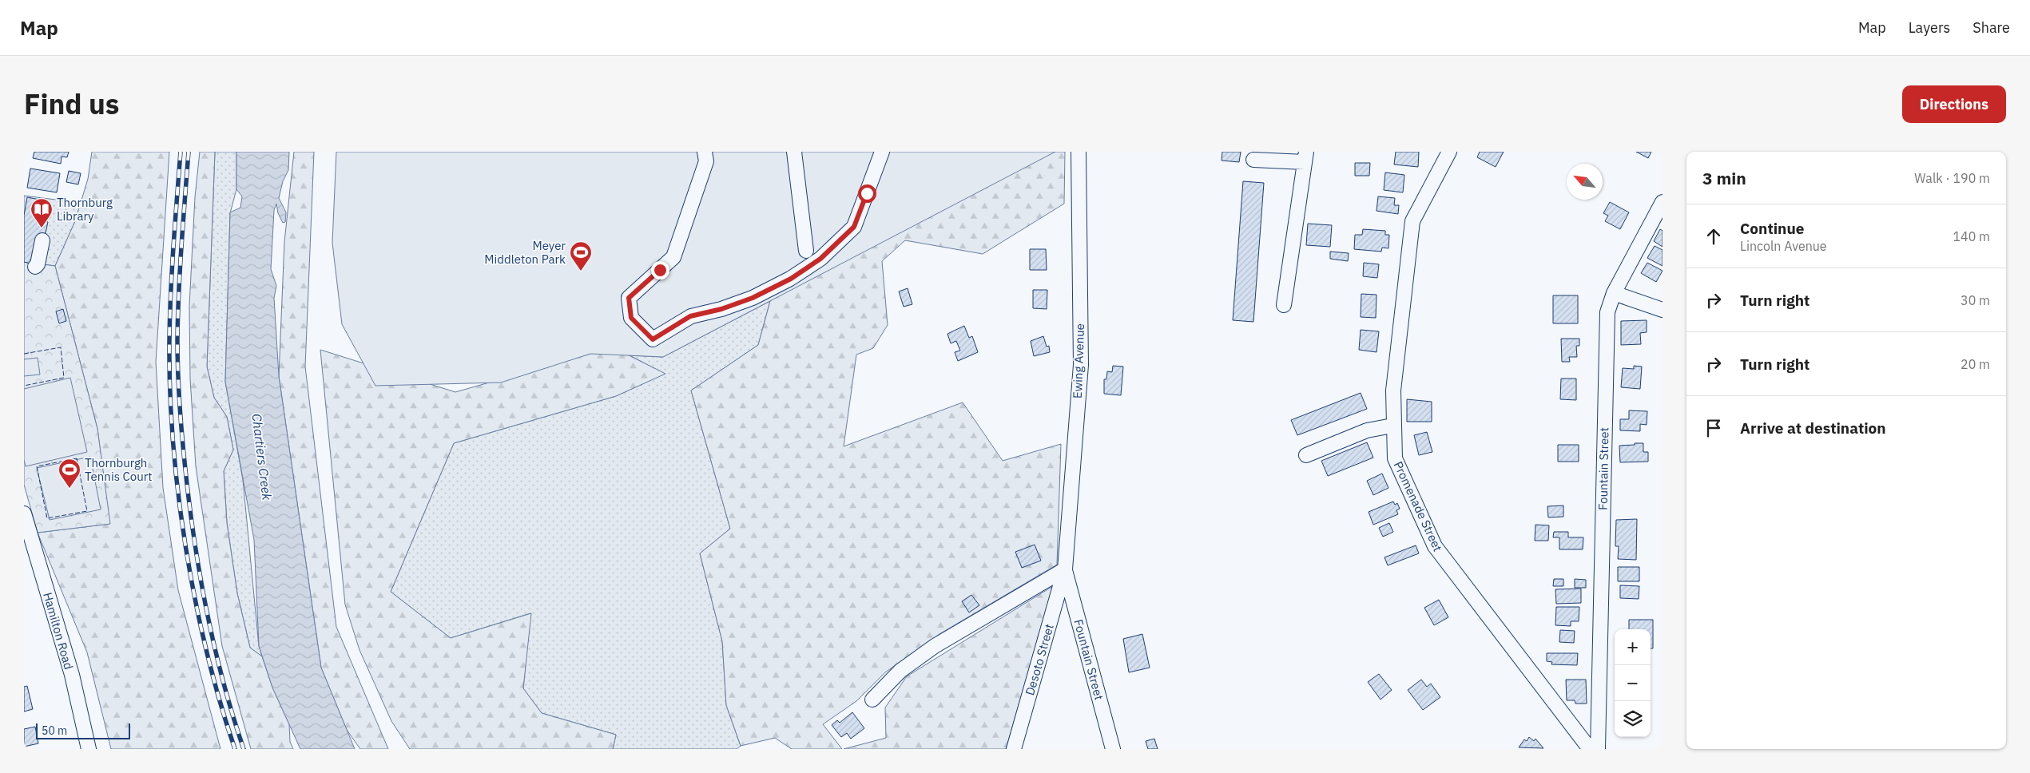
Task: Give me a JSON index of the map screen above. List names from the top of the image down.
{
  "streets": {
    "street": [
      "Ewing Avenue",
      "Fountain Street",
      "Promenade Street",
      "Hamilton Road",
      "Desoto Street"
    ]
  },
  "crossings": [
    ["Ewing Avenue", "Fountain Street"],
    ["Ewing Avenue", "Desoto Street"],
    ["Fountain Street", "Desoto Street"]
  ],
  "water": ["Chartiers Creek"],
  "places": {
    "library": ["Thornburg Library"],
    "sports": ["Meyer Middleton Park", "Thornburgh Tennis Court"]
  },
  "scale_bar": "50 m",
  "north": "top left",
  "page": {
    "header": "Map",
    "nav": ["Map", "Layers", "Share"],
    "title": "Find us",
    "buttons": "Directions",
    "heading": ["3 min", "Walk · 190 m"],
    "list": [
      ["Continue", "Lincoln Avenue", "140 m"],
      ["Turn right", "30 m"],
      ["Turn right", "20 m"],
      "Arrive at destination"
    ],
    "map_buttons": ["+", "−"],
    "scale": "50 m"
  }
}
